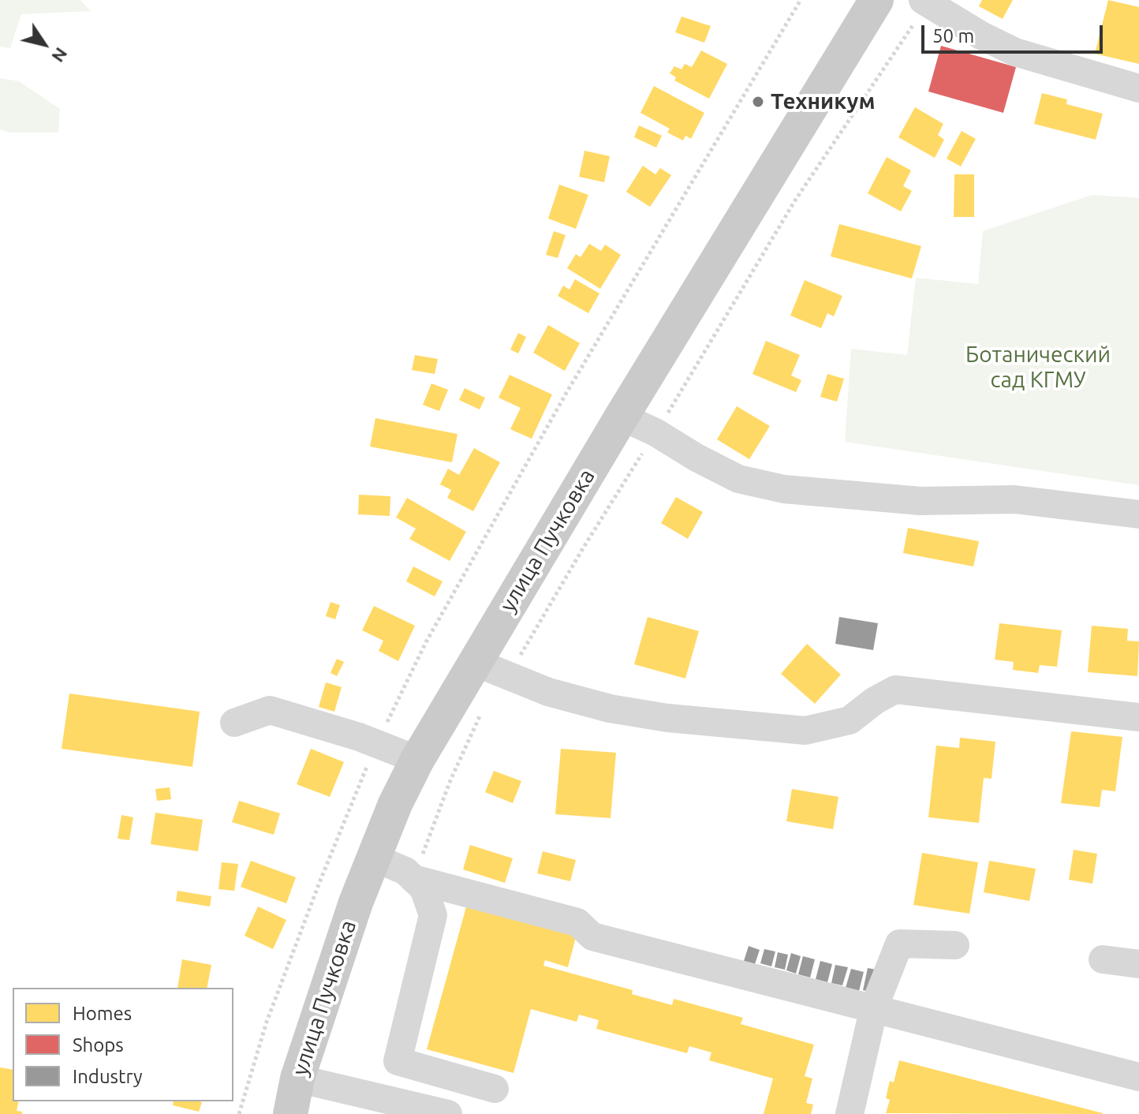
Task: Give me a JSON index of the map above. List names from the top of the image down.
{
  "streets": {
    "main road": ["улица Пучковка"]
  },
  "parks": ["Ботанический сад КГМУ"],
  "places": ["Техникум"],
  "legend": ["Homes", "Shops", "Industry"],
  "scale_bar": "50 m",
  "north": "bottom right"
}
